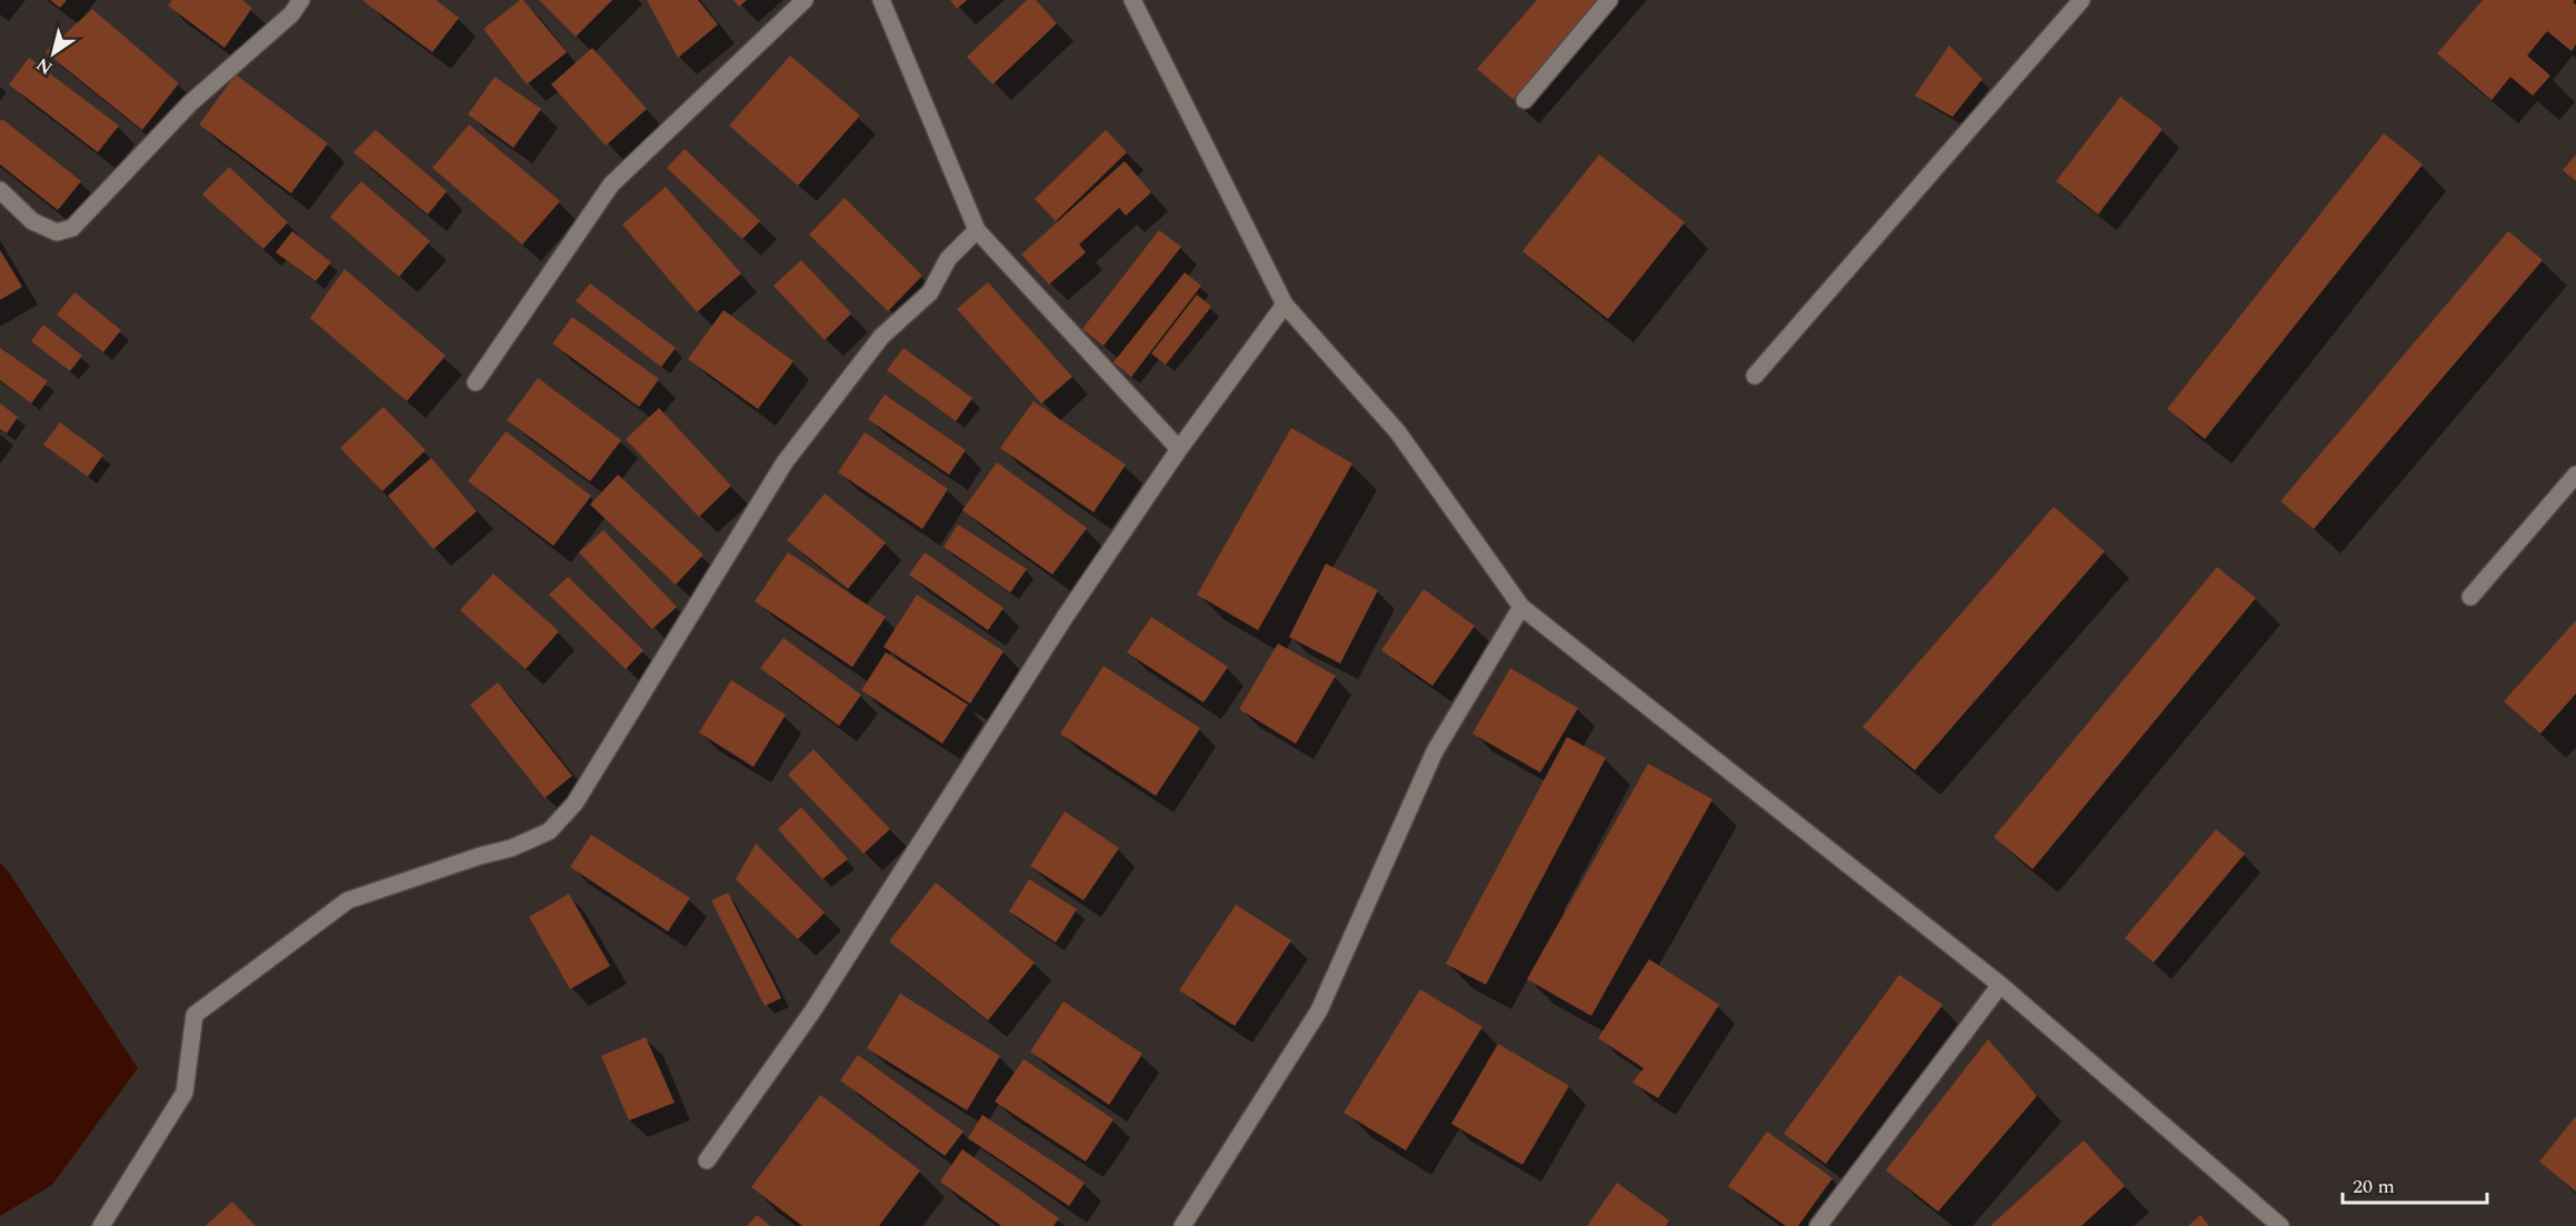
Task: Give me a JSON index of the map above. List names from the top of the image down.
{
  "scale_bar": "20 m",
  "north": "bottom left"
}
